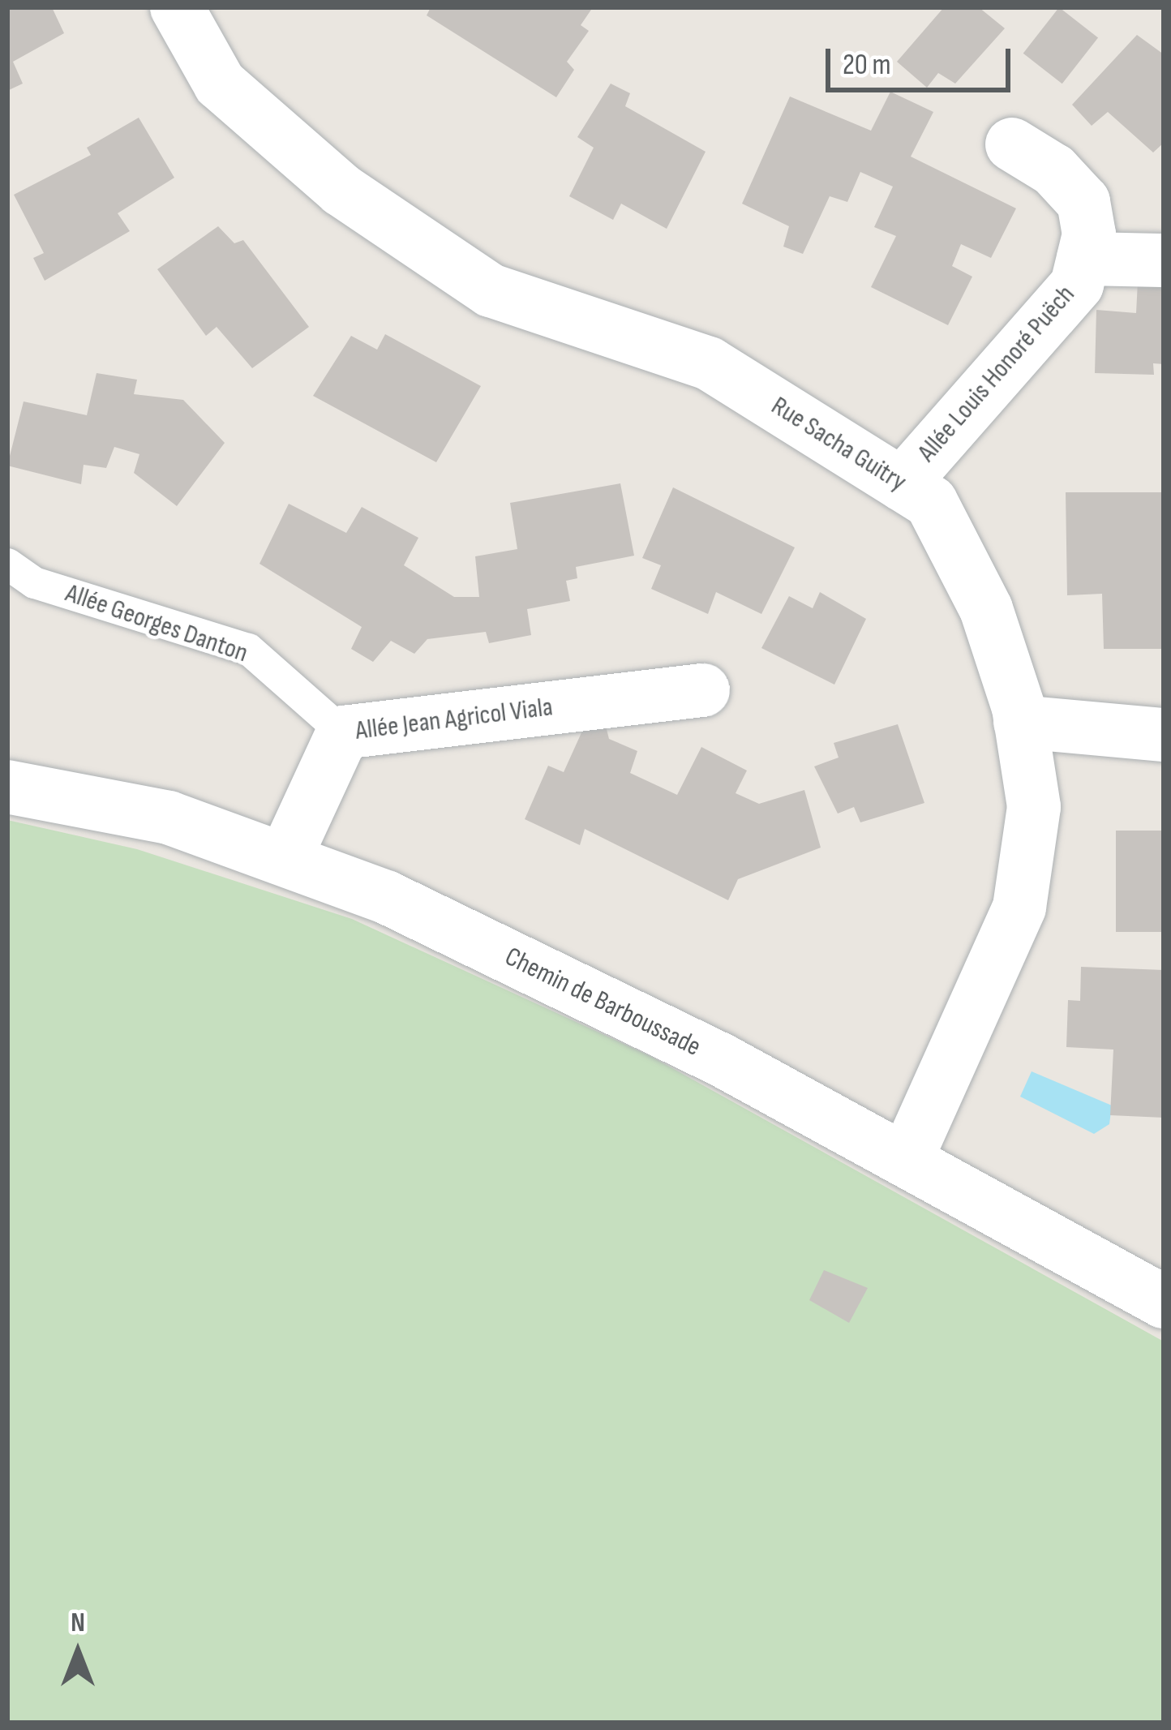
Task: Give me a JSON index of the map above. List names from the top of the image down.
{
  "streets": {
    "street": [
      "Allée Louis Honoré Puëch",
      "Rue Sacha Guitry",
      "Allée Jean Agricol Viala",
      "Chemin de Barboussade"
    ],
    "lane": ["Allée Georges Danton"]
  },
  "crossings": [
    ["Allée Louis Honoré Puëch", "Rue Sacha Guitry"],
    ["Rue Sacha Guitry", "Chemin de Barboussade"],
    ["Allée Georges Danton", "Allée Jean Agricol Viala"],
    ["Allée Jean Agricol Viala", "Chemin de Barboussade"]
  ],
  "scale_bar": "20 m",
  "north": "top"
}
